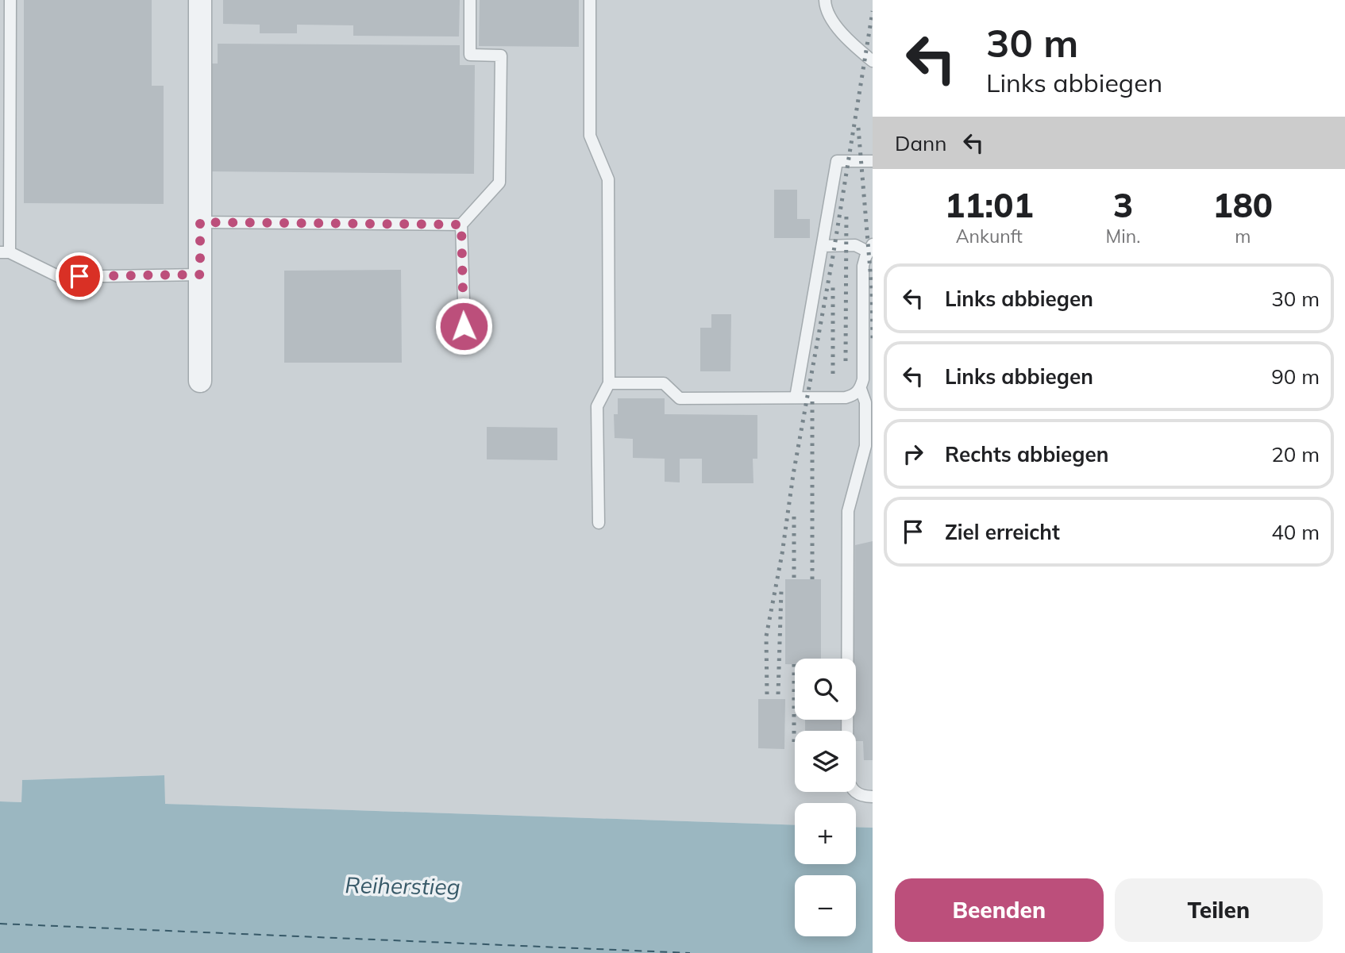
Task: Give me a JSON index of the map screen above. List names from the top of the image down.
{
  "water": ["Reiherstieg"],
  "page": {
    "turn": ["30 m", "Links abbiegen"],
    "then": "Dann",
    "eta": [
      "11:01",
      "Ankunft",
      "3",
      "Min.",
      "180",
      "m"
    ],
    "list": [
      {
        "name": "Links abbiegen",
        "value": "30 m"
      },
      {
        "name": "Links abbiegen",
        "value": "90 m"
      },
      {
        "name": "Rechts abbiegen",
        "value": "20 m"
      },
      {
        "name": "Ziel erreicht",
        "value": "40 m"
      }
    ],
    "map_buttons": ["+", "−"],
    "buttons": ["Beenden", "Teilen"]
  }
}
